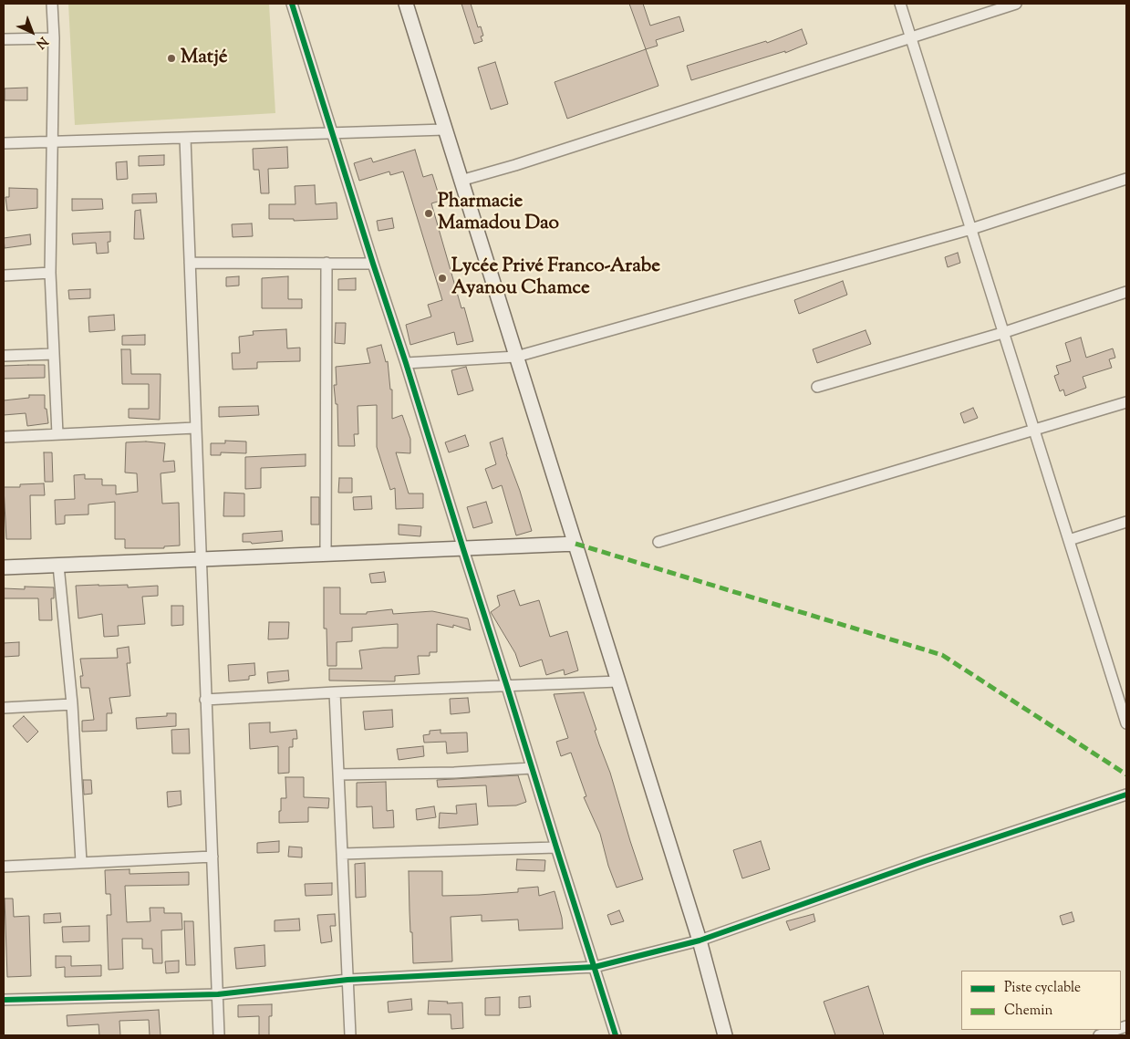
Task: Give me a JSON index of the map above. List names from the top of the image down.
{
  "places": ["Matjé", "Pharmacie Mamadou Dao", "Lycée Privé Franco-Arabe Ayanou Chamce"],
  "legend": ["Piste cyclable", "Chemin"],
  "north": "bottom right"
}
